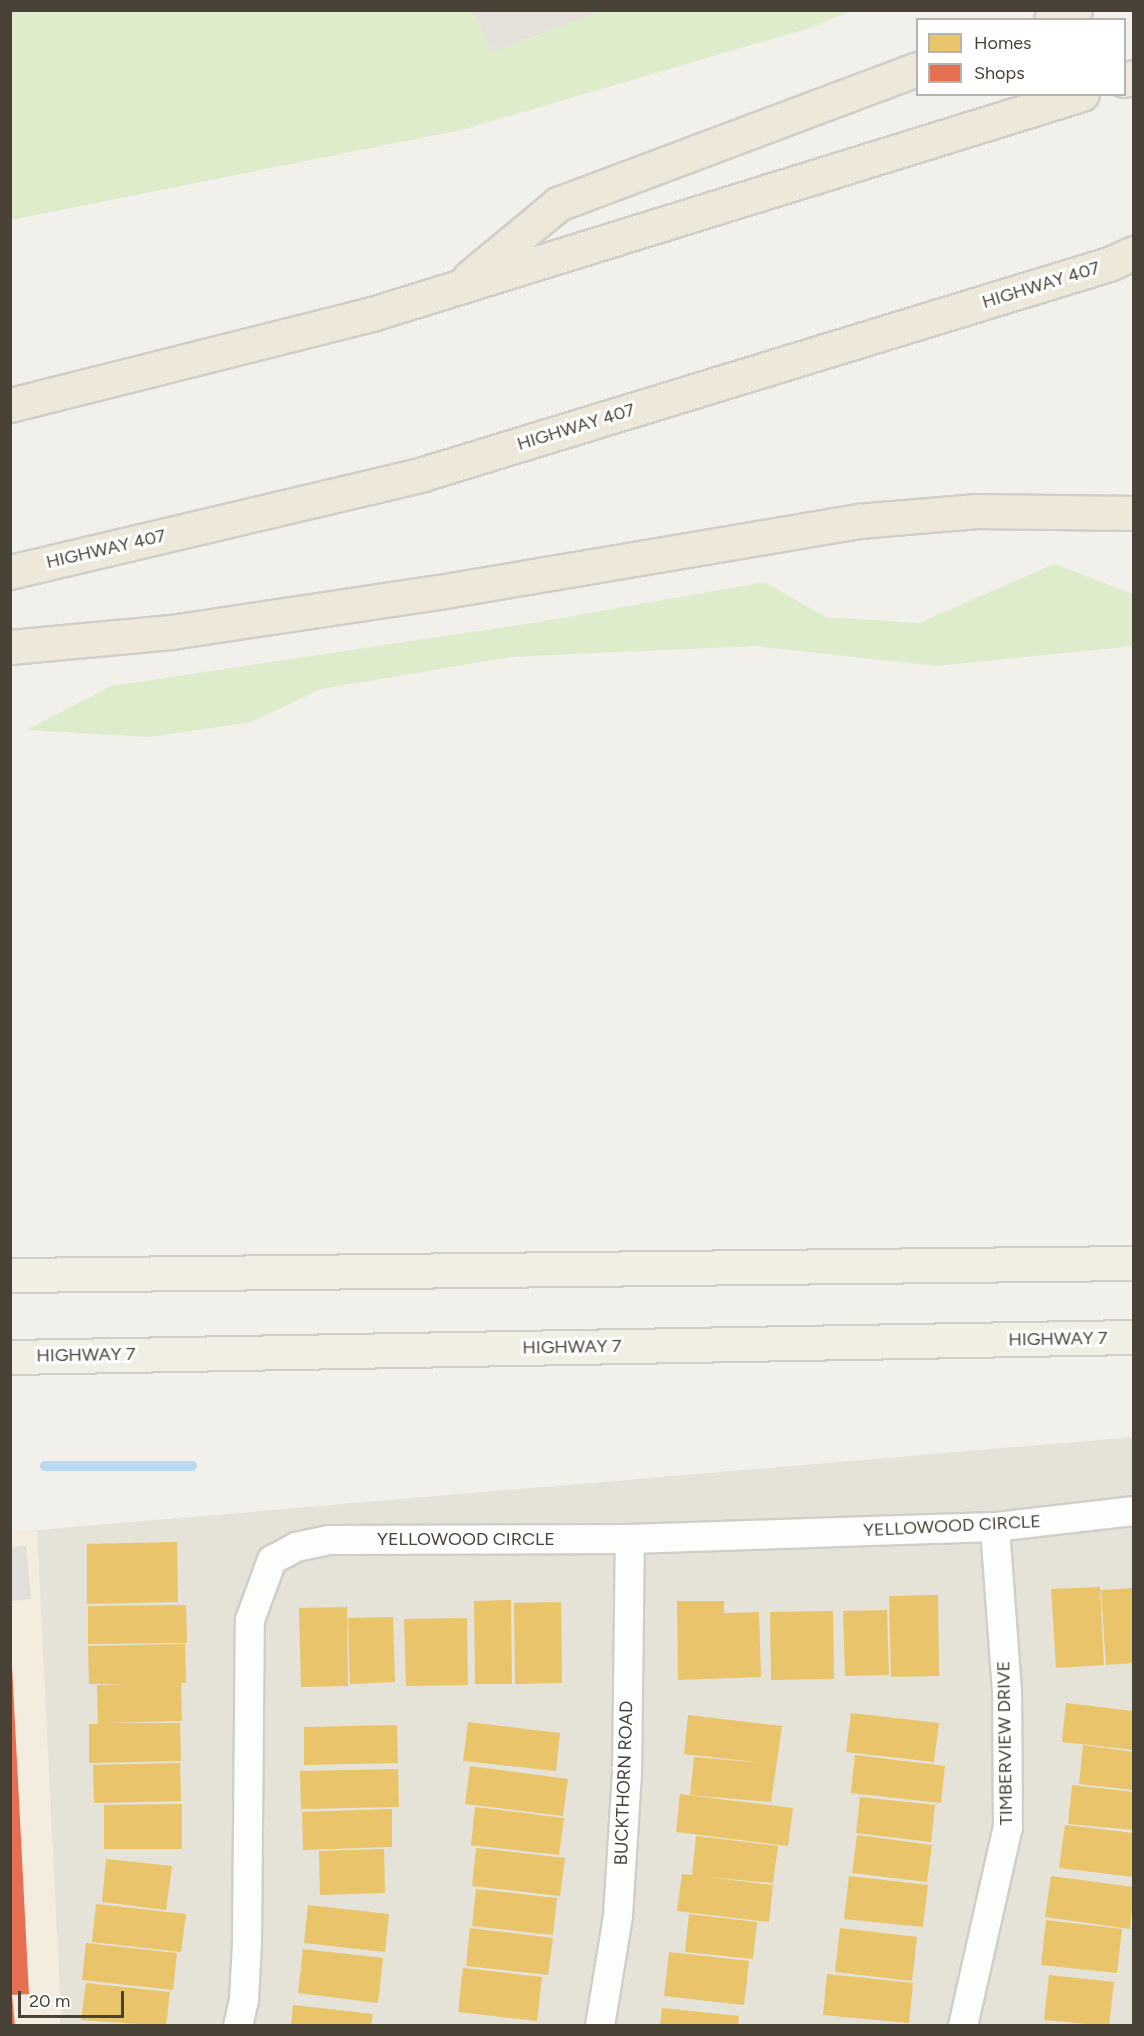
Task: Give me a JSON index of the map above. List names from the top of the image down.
{
  "streets": {
    "highway": ["HIGHWAY 407"],
    "main road": ["HIGHWAY 7"],
    "street": ["YELLOWOOD CIRCLE", "TIMBERVIEW DRIVE", "BUCKTHORN ROAD"]
  },
  "crossings": [
    ["YELLOWOOD CIRCLE", "TIMBERVIEW DRIVE"],
    ["YELLOWOOD CIRCLE", "BUCKTHORN ROAD"]
  ],
  "legend": ["Homes", "Shops"],
  "scale_bar": "20 m"
}
